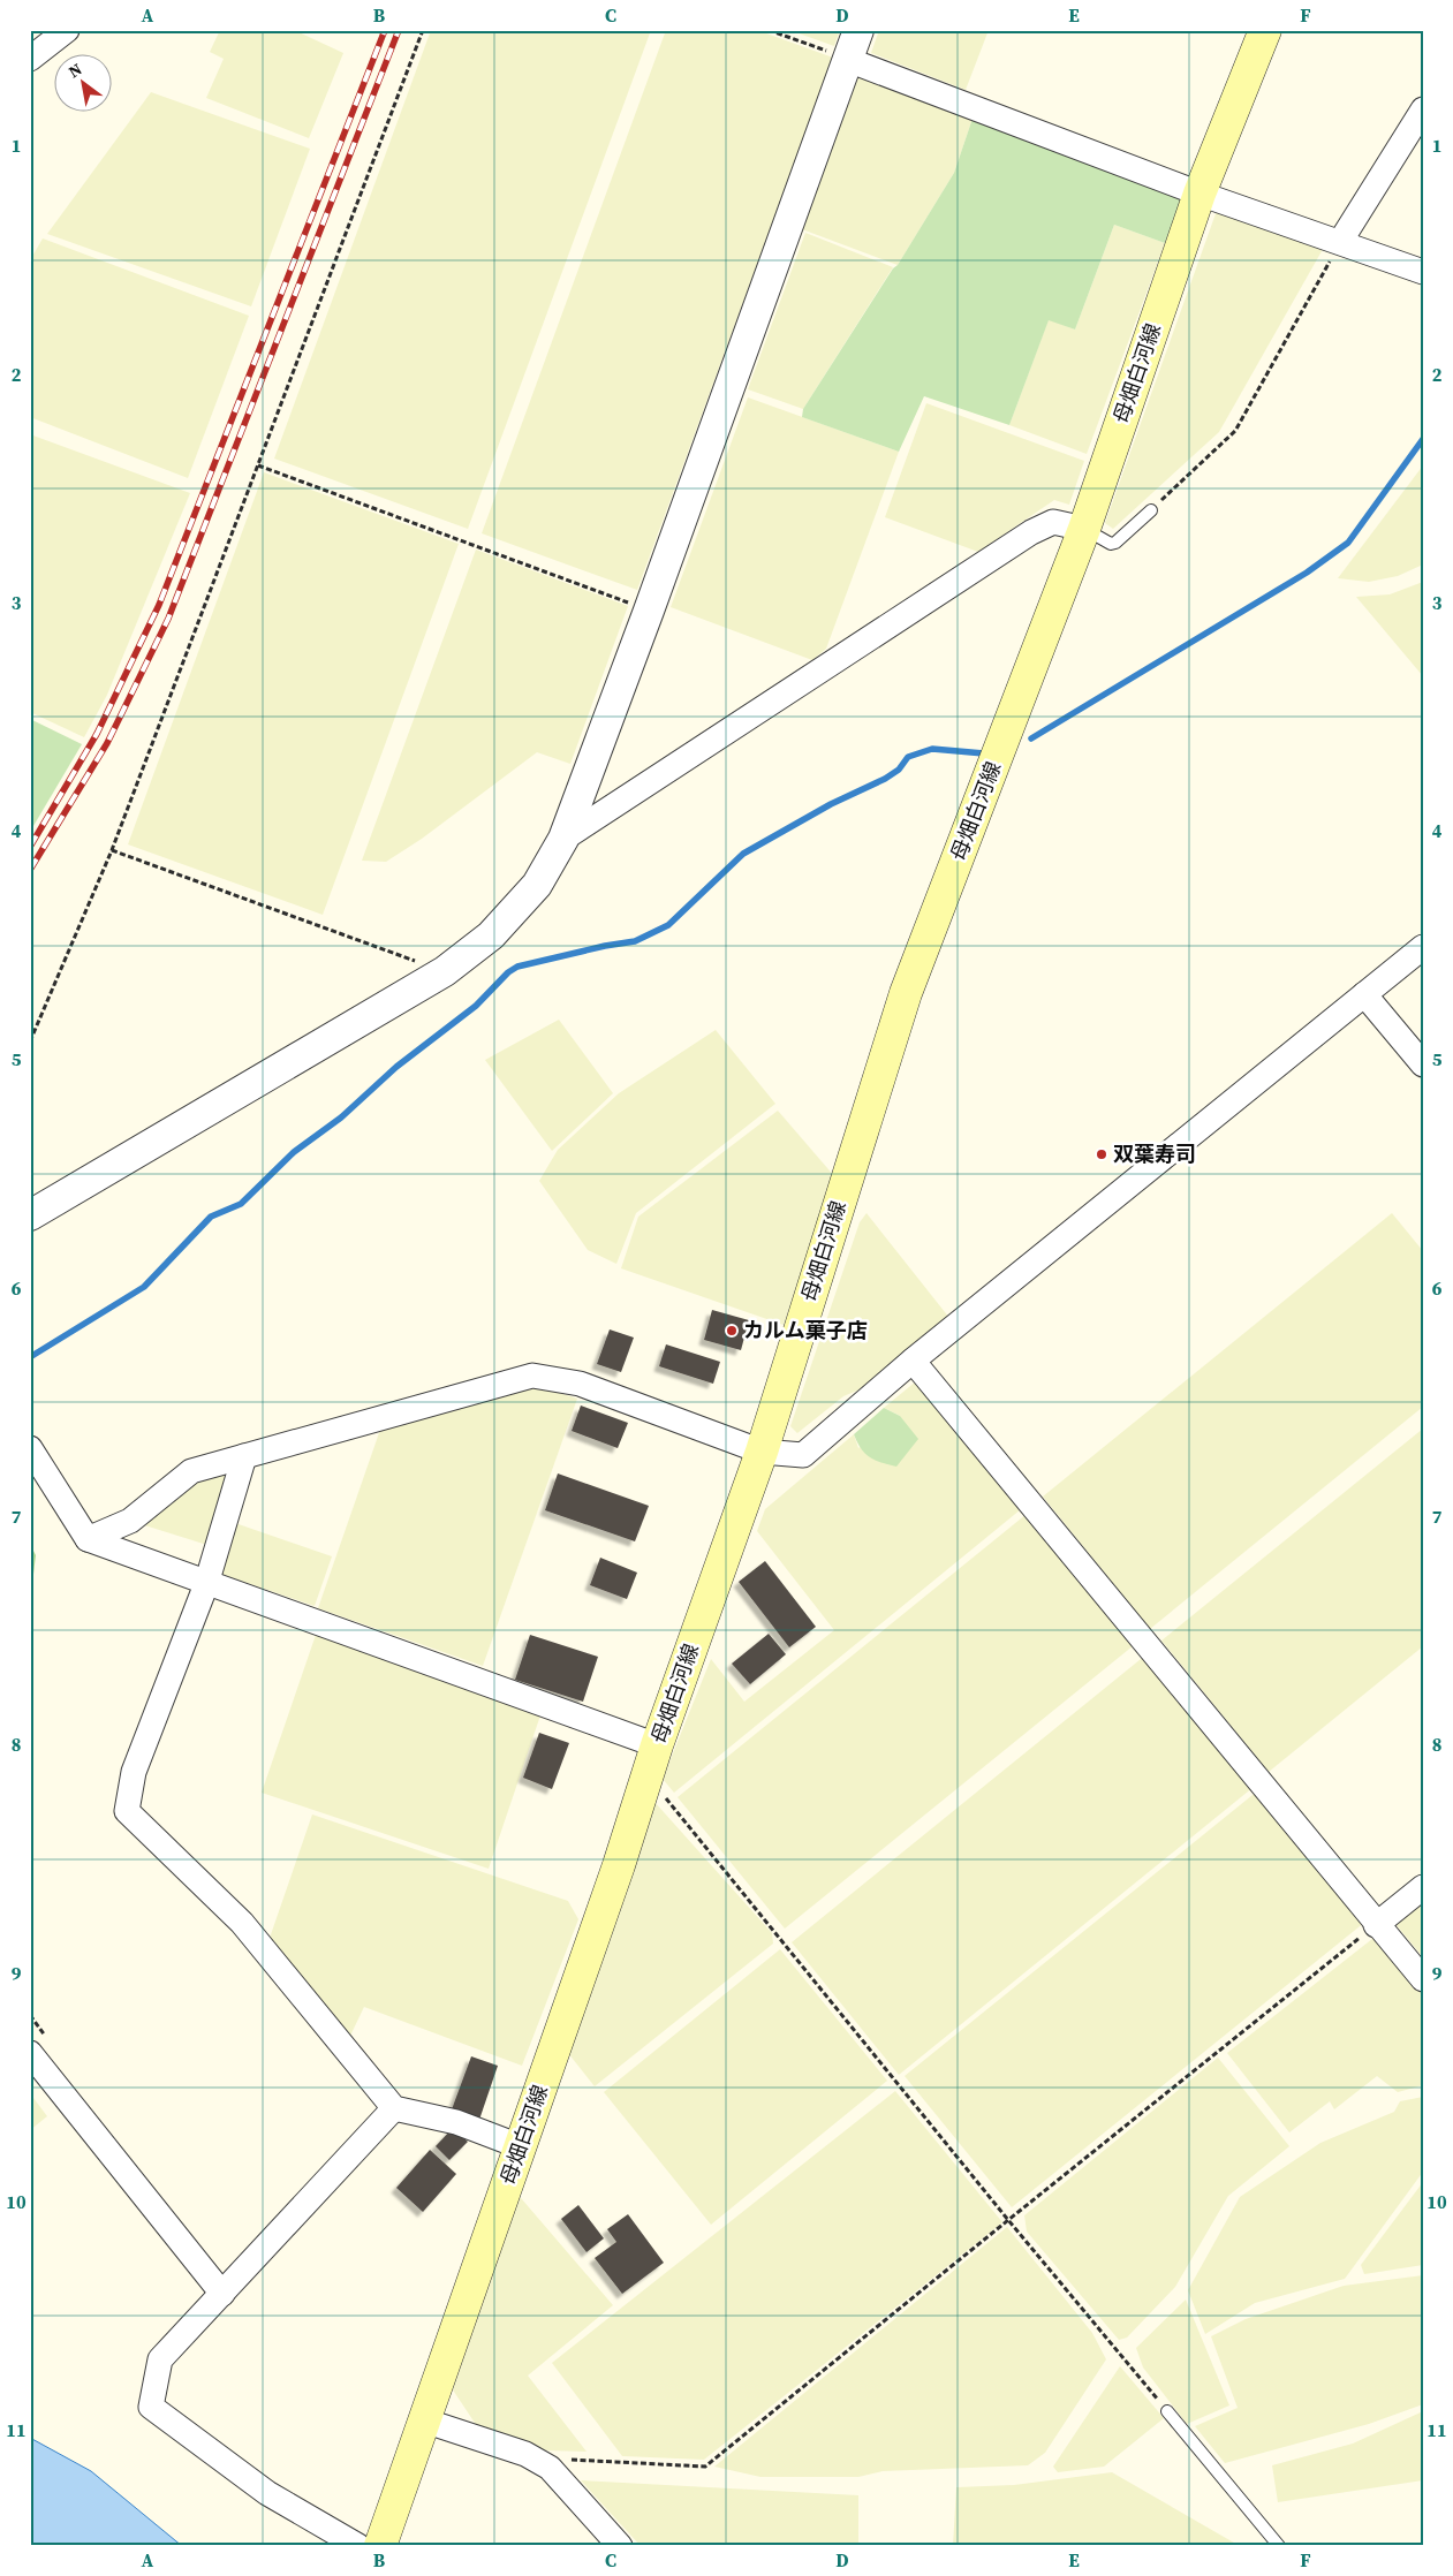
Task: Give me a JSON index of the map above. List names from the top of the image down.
{
  "streets": {
    "main road": ["母畑白河線"]
  },
  "places": ["双葉寿司", "カルム菓子店"],
  "north": "top left",
  "grid": {
    "columns": [
      "A",
      "B",
      "C",
      "D",
      "E",
      "F"
    ],
    "rows": [
      "1",
      "2",
      "3",
      "4",
      "5",
      "6",
      "7",
      "8",
      "9",
      "10",
      "11"
    ]
  }
}
